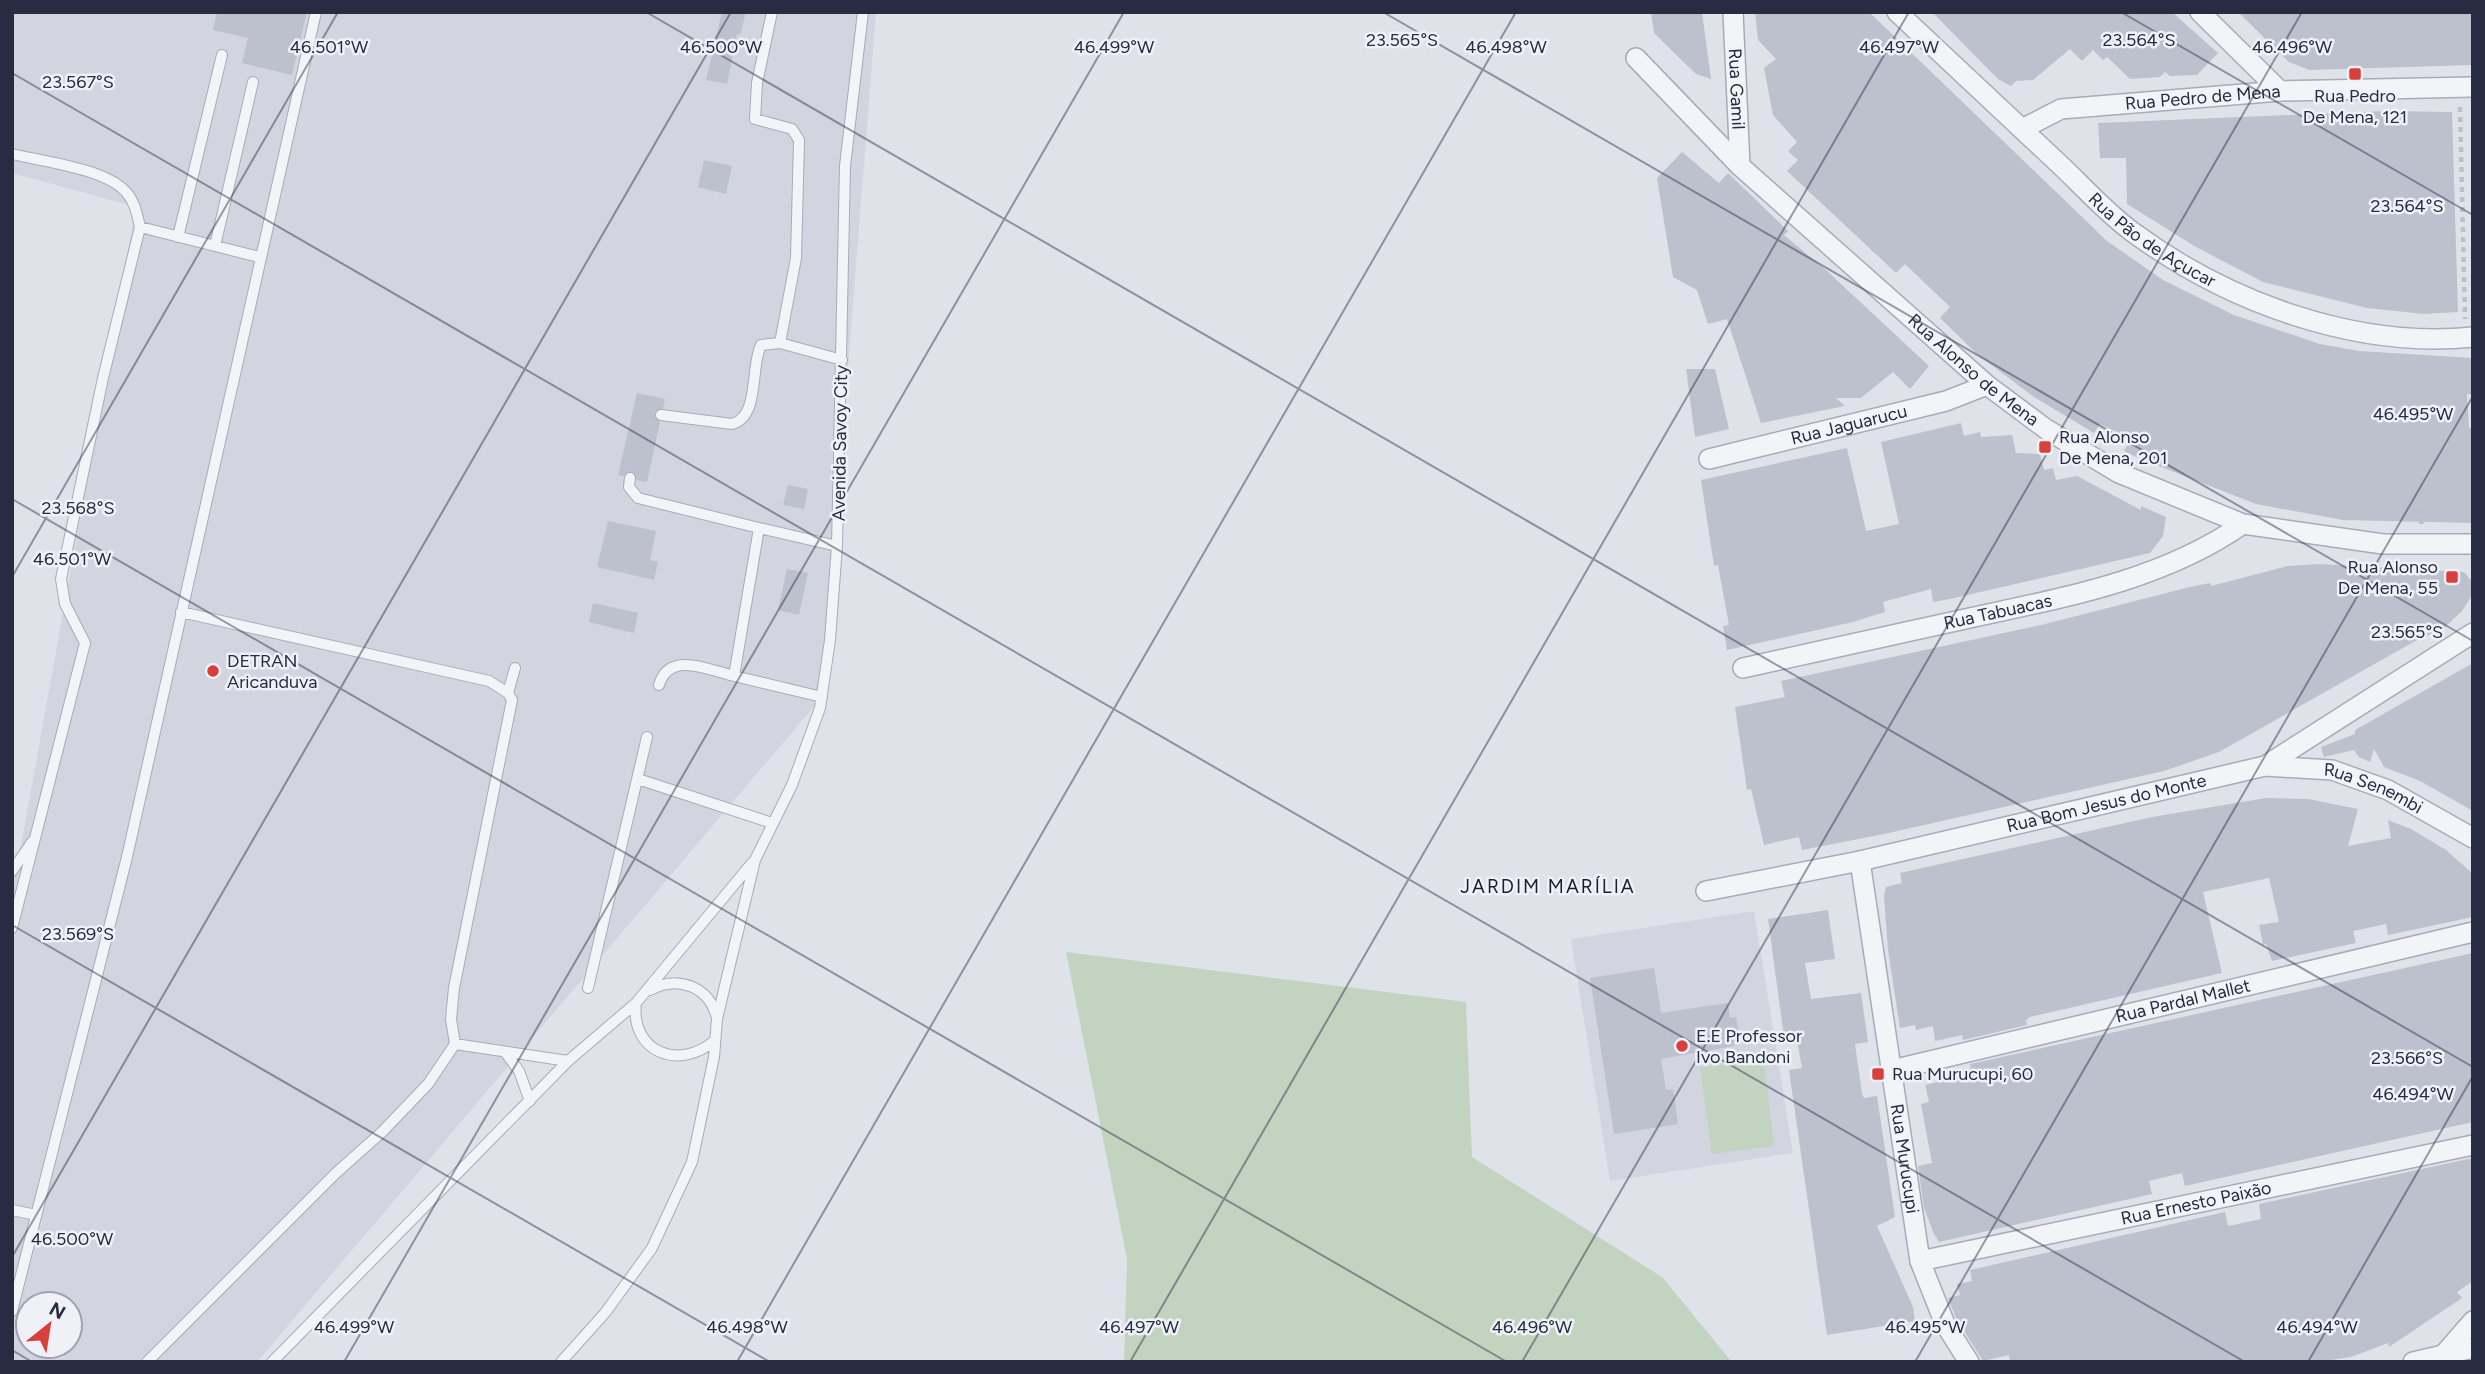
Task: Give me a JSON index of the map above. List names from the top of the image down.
{
  "streets": {
    "street": [
      "Rua Gamil",
      "Rua Pedro de Mena",
      "Rua Pão de Açucar",
      "Rua Alonso de Mena",
      "Rua Jaguarucu",
      "Rua Tabuacas",
      "Rua Senembi",
      "Rua Bom Jesus do Monte",
      "Rua Pardal Mallet",
      "Rua Murucupi",
      "Rua Ernesto Paixão"
    ],
    "lane": ["Avenida Savoy City"]
  },
  "crossings": [
    ["Rua Gamil", "Rua Alonso de Mena"],
    ["Rua Pedro de Mena", "Rua Pão de Açucar"],
    ["Rua Alonso de Mena", "Rua Jaguarucu"],
    ["Rua Alonso de Mena", "Rua Tabuacas"],
    ["Rua Senembi", "Rua Bom Jesus do Monte"],
    ["Rua Bom Jesus do Monte", "Rua Murucupi"],
    ["Rua Pardal Mallet", "Rua Murucupi"],
    ["Rua Murucupi", "Rua Ernesto Paixão"]
  ],
  "districts": ["JARDIM MARÍLIA"],
  "places": {
    "transit": [
      "Rua Pedro De Mena, 121",
      "Rua Alonso De Mena, 201",
      "Rua Alonso De Mena, 55",
      "Rua Murucupi, 60"
    ],
    "other": ["DETRAN Aricanduva", "E.E Professor Ivo Bandoni"]
  },
  "north": "top right",
  "coordinates": [
    "23.565°S",
    "23.564°S",
    "46.499°W",
    "46.498°W",
    "46.497°W",
    "46.496°W",
    "46.501°W",
    "46.500°W",
    "23.567°S",
    "46.495°W",
    "23.568°S",
    "23.569°S",
    "23.566°S",
    "46.494°W"
  ]
}
